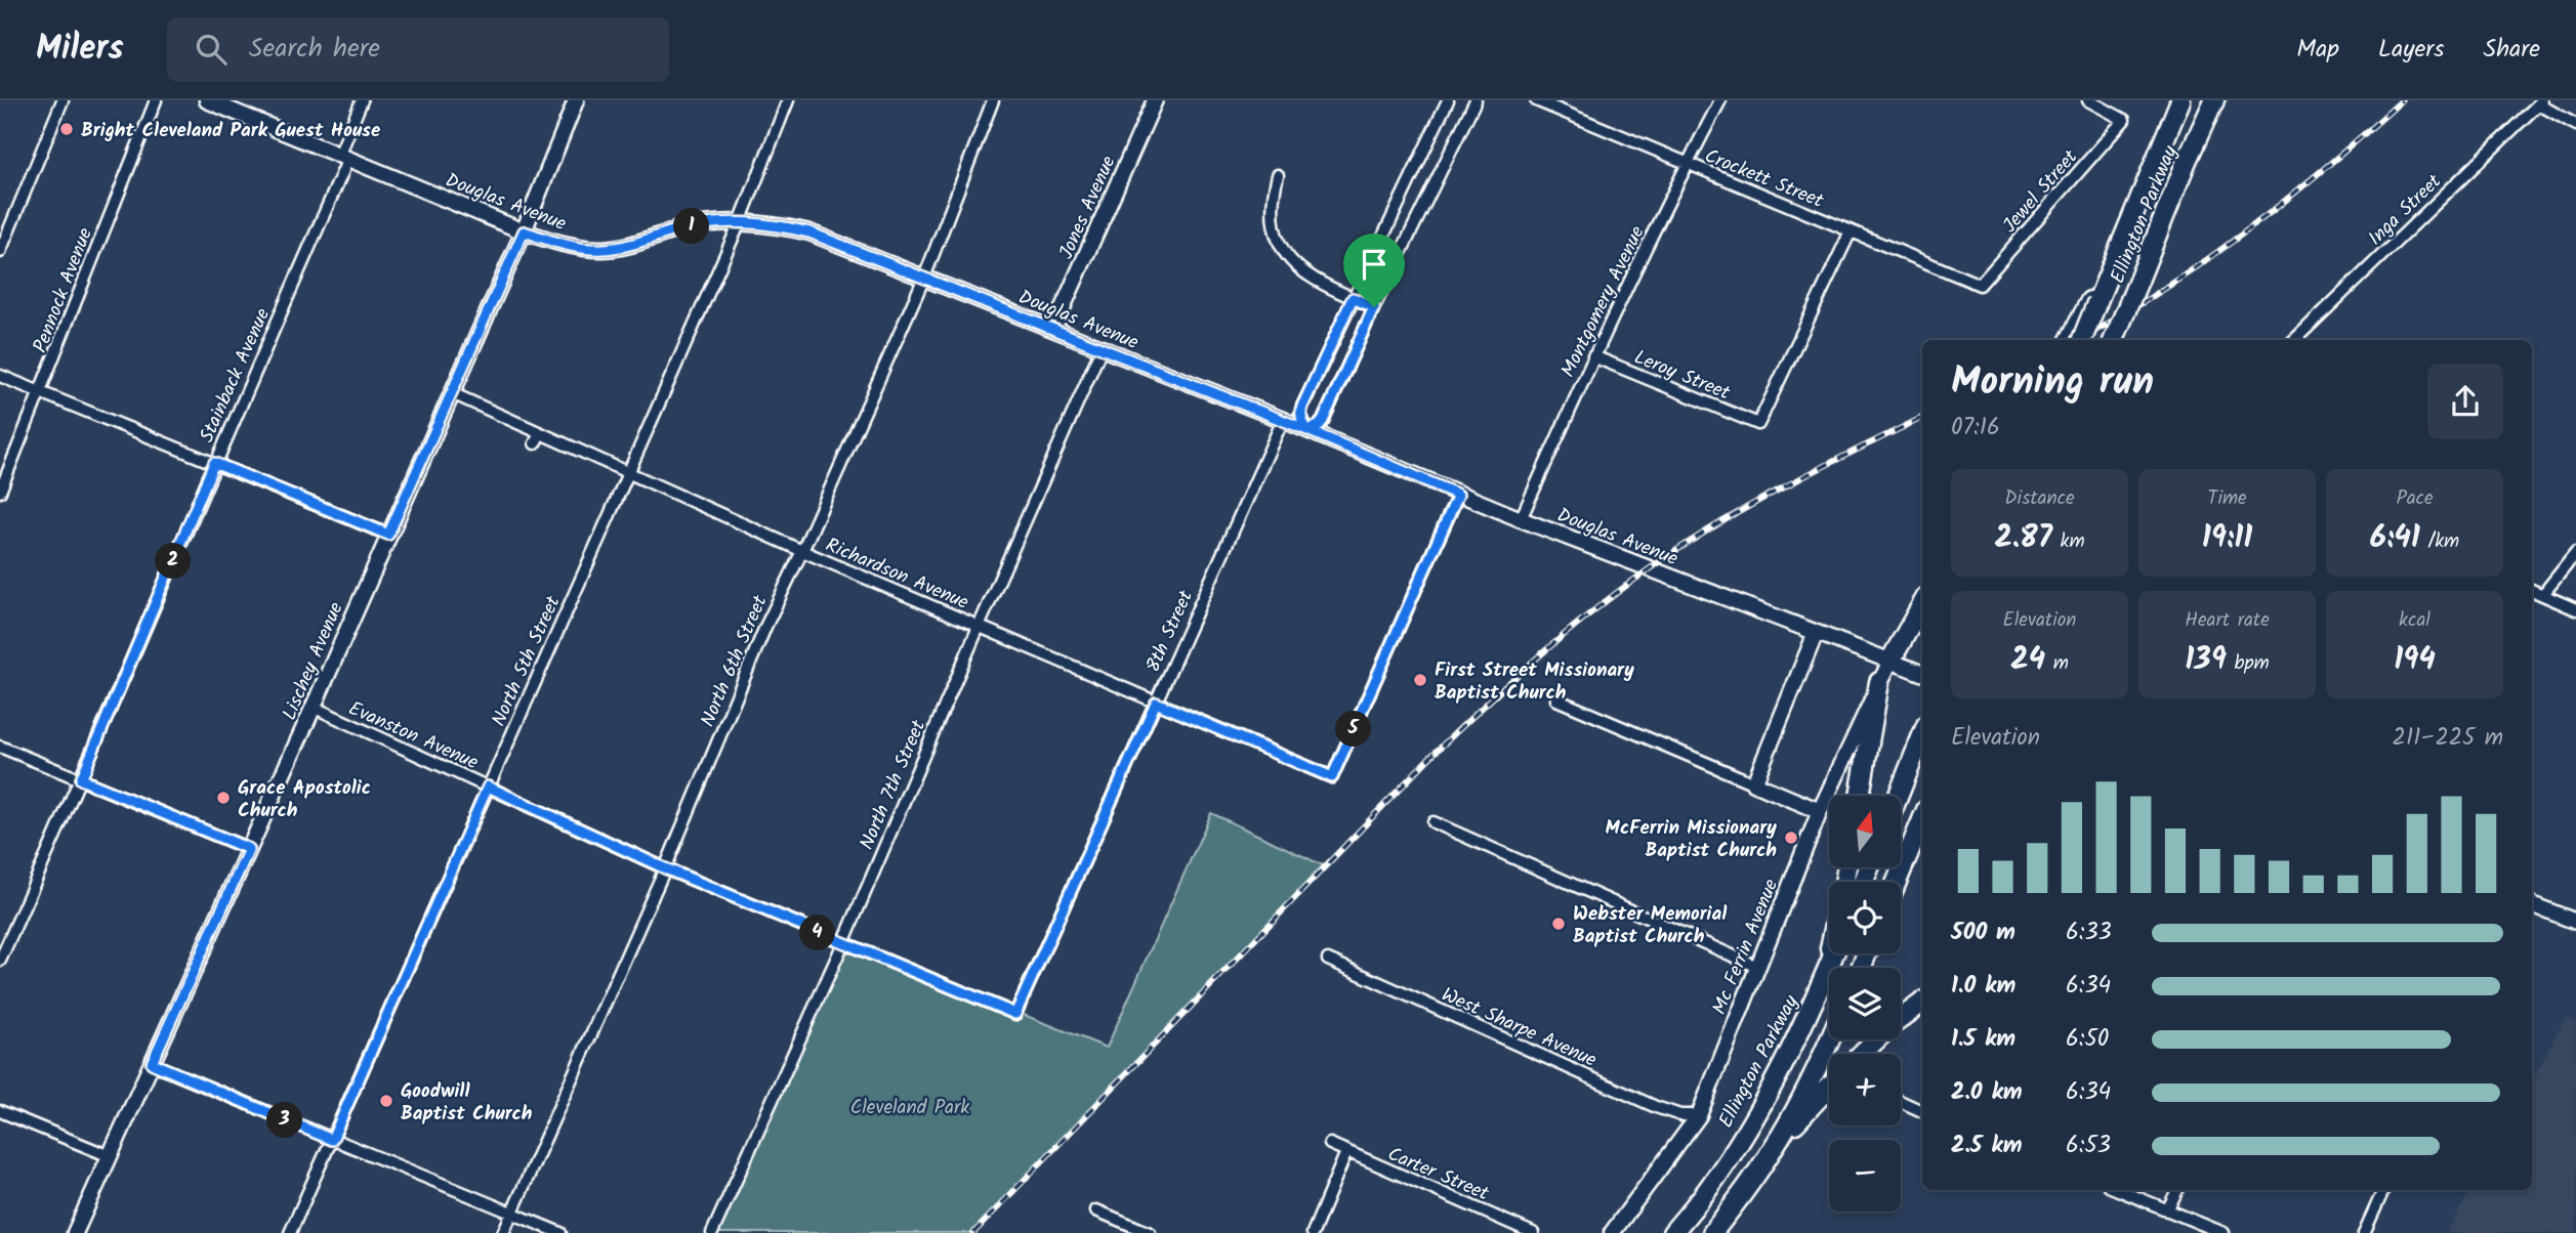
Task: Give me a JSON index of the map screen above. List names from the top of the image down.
{
  "streets": {
    "highway": ["Ellington Parkway"],
    "street": [
      "Crockett Street",
      "Jewel Street",
      "Douglas Avenue",
      "Jones Avenue",
      "Inga Street",
      "Pennock Avenue",
      "Montgomery Avenue",
      "Leroy Street",
      "Stainback Avenue",
      "Richardson Avenue",
      "8th Street",
      "Lischey Avenue",
      "North 5th Street",
      "North 6th Street",
      "Evanston Avenue",
      "North 7th Street",
      "Mc Ferrin Avenue",
      "West Sharpe Avenue",
      "Carter Street"
    ]
  },
  "crossings": [
    ["Crockett Street", "Jewel Street"],
    ["Crockett Street", "Montgomery Avenue"],
    ["Crockett Street", "Leroy Street"],
    ["Douglas Avenue", "Jones Avenue"],
    ["Douglas Avenue", "Montgomery Avenue"],
    ["Douglas Avenue", "Stainback Avenue"],
    ["Douglas Avenue", "Richardson Avenue"],
    ["Douglas Avenue", "8th Street"],
    ["Douglas Avenue", "Lischey Avenue"],
    ["Douglas Avenue", "North 5th Street"],
    ["Douglas Avenue", "North 6th Street"],
    ["Douglas Avenue", "North 7th Street"],
    ["Douglas Avenue", "Mc Ferrin Avenue"],
    ["Montgomery Avenue", "Leroy Street"],
    ["Richardson Avenue", "8th Street"],
    ["Richardson Avenue", "Lischey Avenue"],
    ["Richardson Avenue", "North 5th Street"],
    ["Richardson Avenue", "North 6th Street"],
    ["Richardson Avenue", "North 7th Street"],
    ["8th Street", "Evanston Avenue"],
    ["Lischey Avenue", "Evanston Avenue"],
    ["North 5th Street", "Evanston Avenue"],
    ["North 6th Street", "Evanston Avenue"],
    ["Evanston Avenue", "North 7th Street"],
    ["Mc Ferrin Avenue", "West Sharpe Avenue"]
  ],
  "parks": ["Cleveland Park"],
  "places": [
    "Bright Cleveland Park Guest House",
    "First Street Missionary Baptist Church",
    "Grace Apostolic Church",
    "McFerrin Missionary Baptist Church",
    "Webster Memorial Baptist Church",
    "Goodwill Baptist Church"
  ],
  "north": "top",
  "page": {
    "header": "Milers",
    "search": "Search here",
    "nav": ["Map", "Layers", "Share"],
    "pins": [
      "1",
      "2",
      "5",
      "4",
      "3"
    ],
    "heading": ["Morning run", "07:16"],
    "stats": [
      ["Distance", "2.87 km"],
      ["Time", "19:11"],
      ["Pace", "6:41 /km"],
      ["Elevation", "24 m"],
      ["Heart rate", "139 bpm"],
      ["kcal", "194"]
    ],
    "chart": ["Elevation", "211–225 m"],
    "map_buttons": ["+", "−"],
    "list": [
      {
        "name": "500 m",
        "note": "6:33"
      },
      {
        "name": "1.0 km",
        "note": "6:34"
      },
      {
        "name": "1.5 km",
        "note": "6:50"
      },
      {
        "name": "2.0 km",
        "note": "6:34"
      },
      {
        "name": "2.5 km",
        "note": "6:53"
      }
    ]
  }
}
